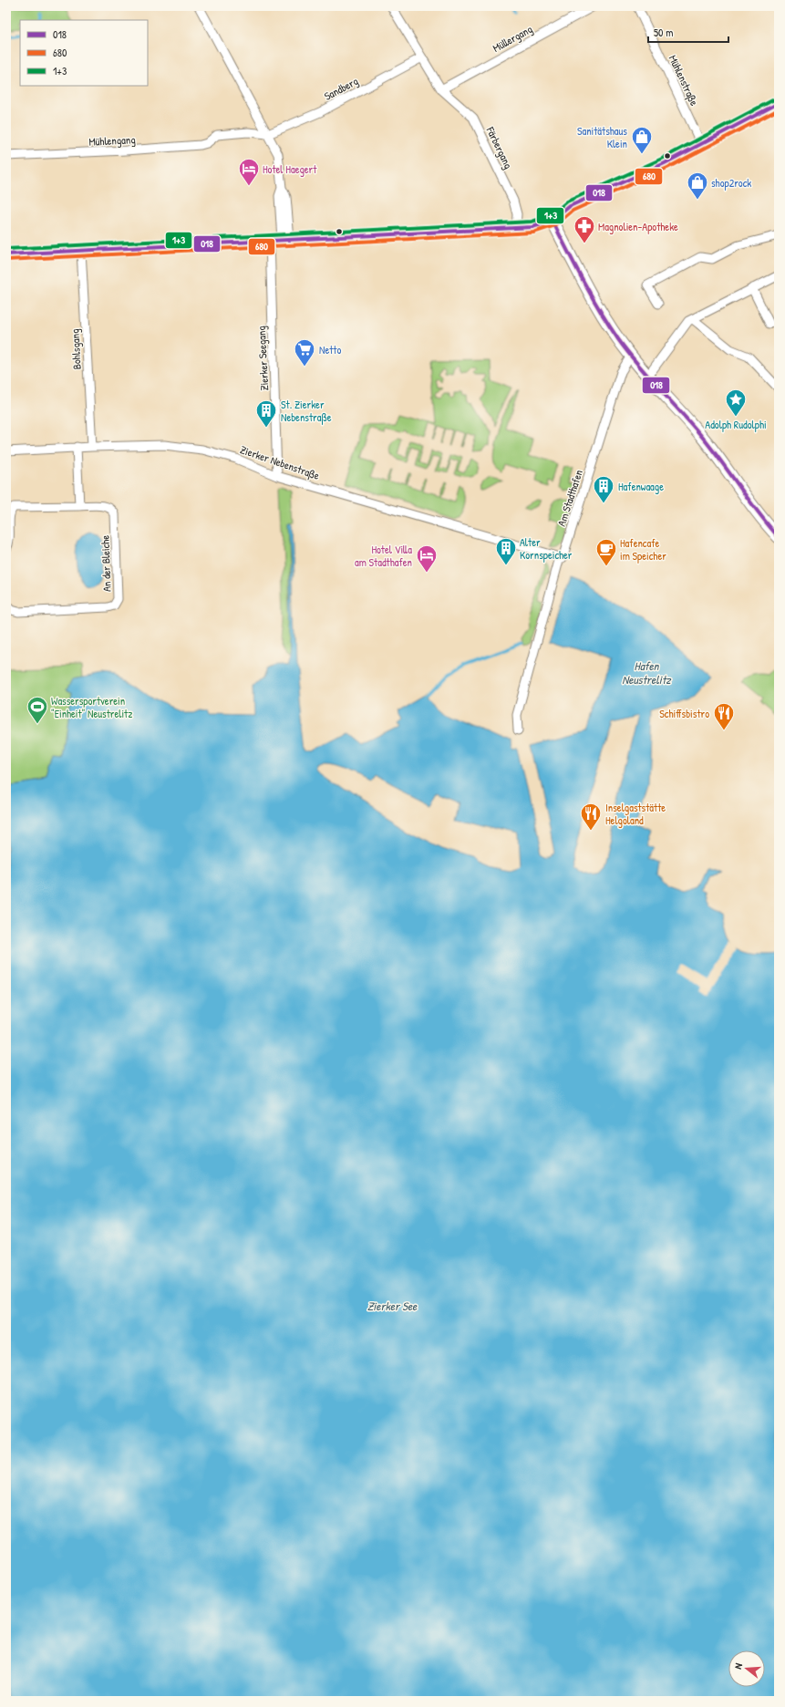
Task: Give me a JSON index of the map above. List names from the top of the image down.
{
  "streets": {
    "street": [
      "Müllergang",
      "Mühlenstraße",
      "Sandberg",
      "Mühlengang",
      "Färbergang",
      "Bohlsgang",
      "Zierker Seegang",
      "Zierker Nebenstraße",
      "Am Stadthafen",
      "An der Bleiche"
    ]
  },
  "crossings": [
    ["Müllergang", "Färbergang"],
    ["Sandberg", "Mühlengang"],
    ["Bohlsgang", "Zierker Nebenstraße"],
    ["Zierker Seegang", "Zierker Nebenstraße"],
    ["Zierker Nebenstraße", "Am Stadthafen"]
  ],
  "water": ["Hafen Neustrelitz", "Zierker See"],
  "places": {
    "shop": ["Sanitätshaus Klein", "shop2rock"],
    "hotel": ["Hotel Haegert", "Hotel Villa am Stadthafen"],
    "pharmacy": ["Magnolien-Apotheke"],
    "supermarket": ["Netto"],
    "place": ["Adolph Rudolphi"],
    "building": ["St. Zierker Nebenstraße", "Hafenwaage", "Alter Kornspeicher"],
    "cafe": ["Hafencafe im Speicher"],
    "sports": ["Wassersportverein \"Einheit\" Neustrelitz"],
    "restaurant": ["Schiffsbistro", "Inselgaststätte Helgoland"]
  },
  "lines": ["transit line 1+3", "transit line 018", "transit line 680"],
  "legend": ["018", "680", "1+3"],
  "scale_bar": "50 m",
  "north": "left"
}
